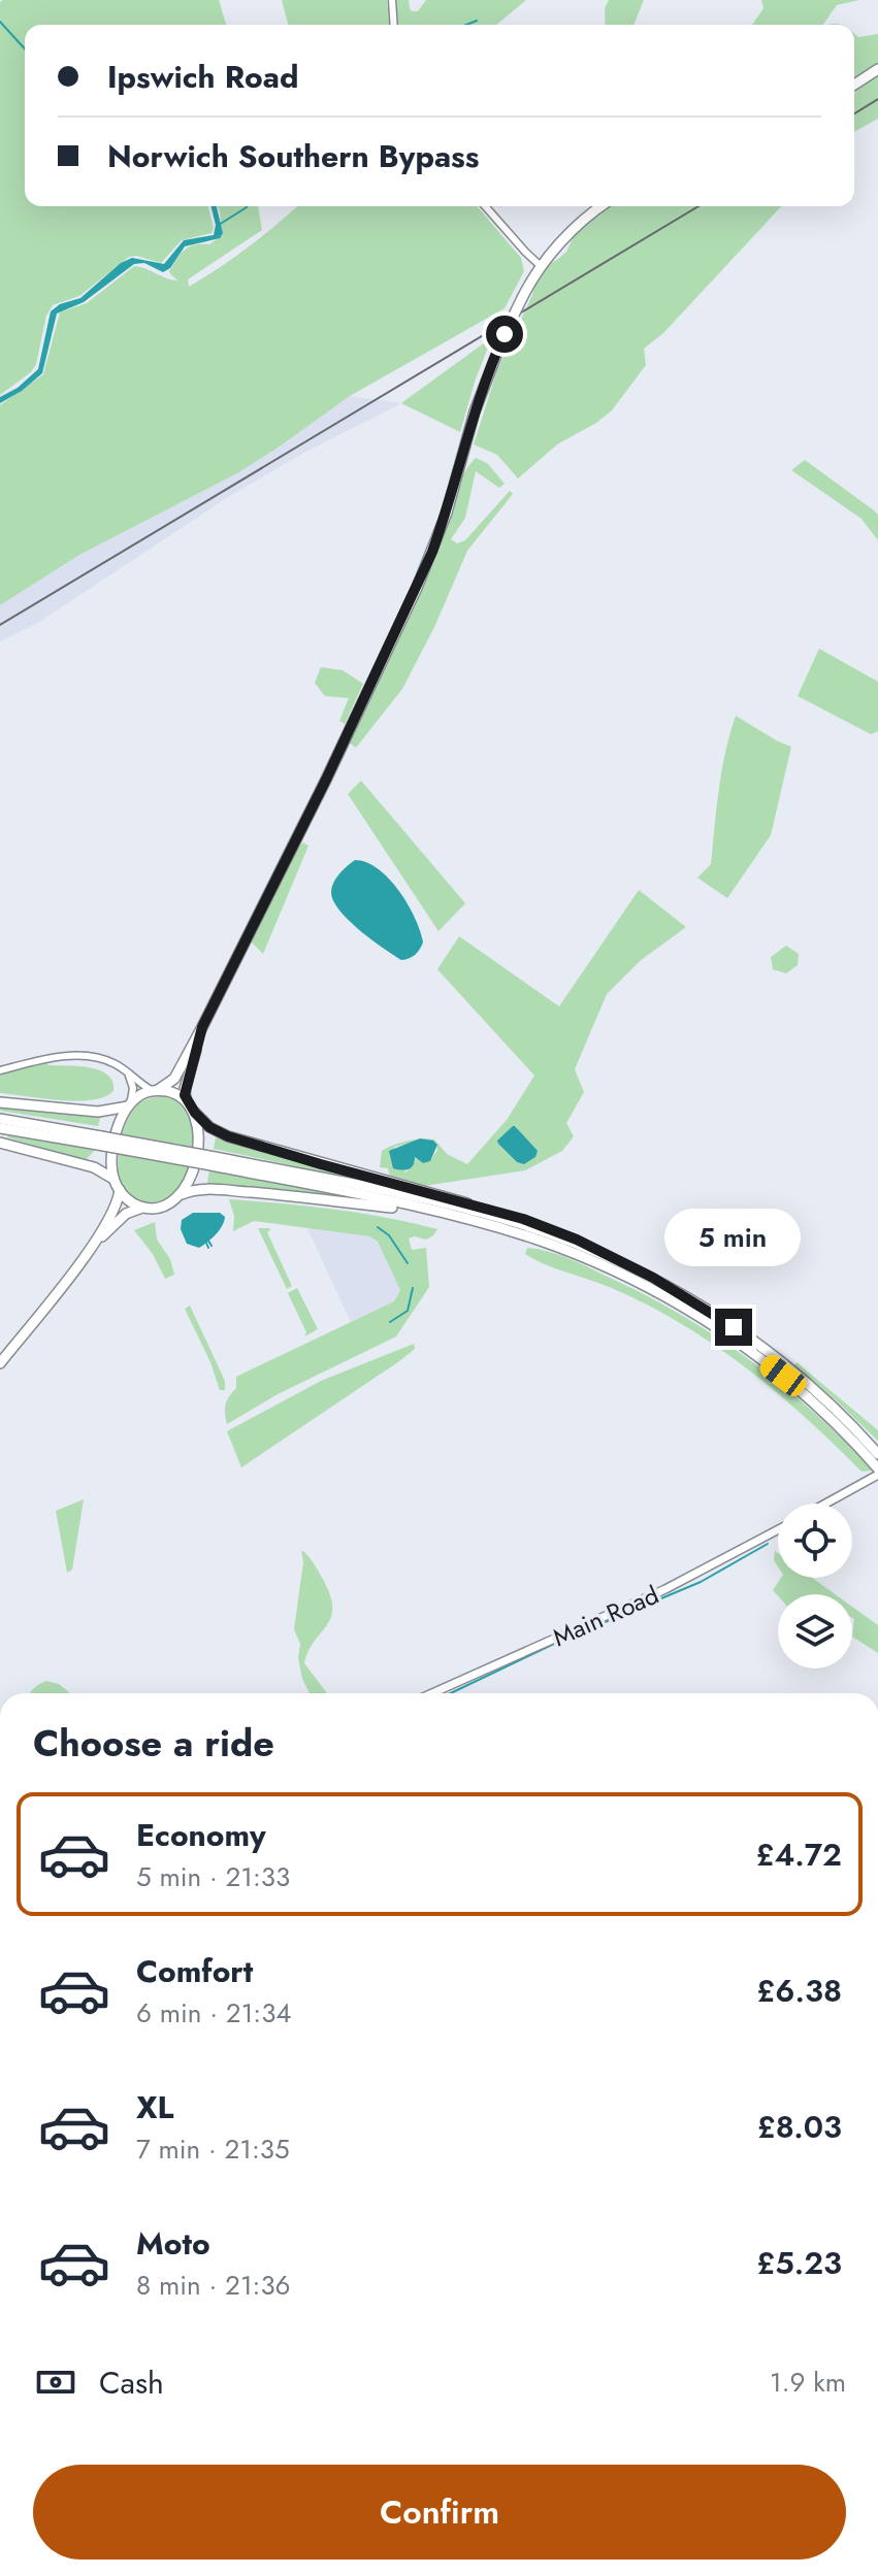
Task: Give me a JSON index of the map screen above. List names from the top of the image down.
{
  "streets": {
    "main road": ["Main Road"]
  },
  "page": {
    "banner": ["Ipswich Road", "Norwich Southern Bypass"],
    "bubble": "5 min",
    "heading": "Choose a ride",
    "list": [
      {
        "name": "Economy",
        "note": "5 min · 21:33",
        "value": "£4.72"
      },
      {
        "name": "Comfort",
        "note": "6 min · 21:34",
        "value": "£6.38"
      },
      {
        "name": "XL",
        "note": "7 min · 21:35",
        "value": "£8.03"
      },
      {
        "name": "Moto",
        "note": "8 min · 21:36",
        "value": "£5.23"
      }
    ],
    "pay": ["Cash", "1.9 km"],
    "buttons": "Confirm"
  }
}
